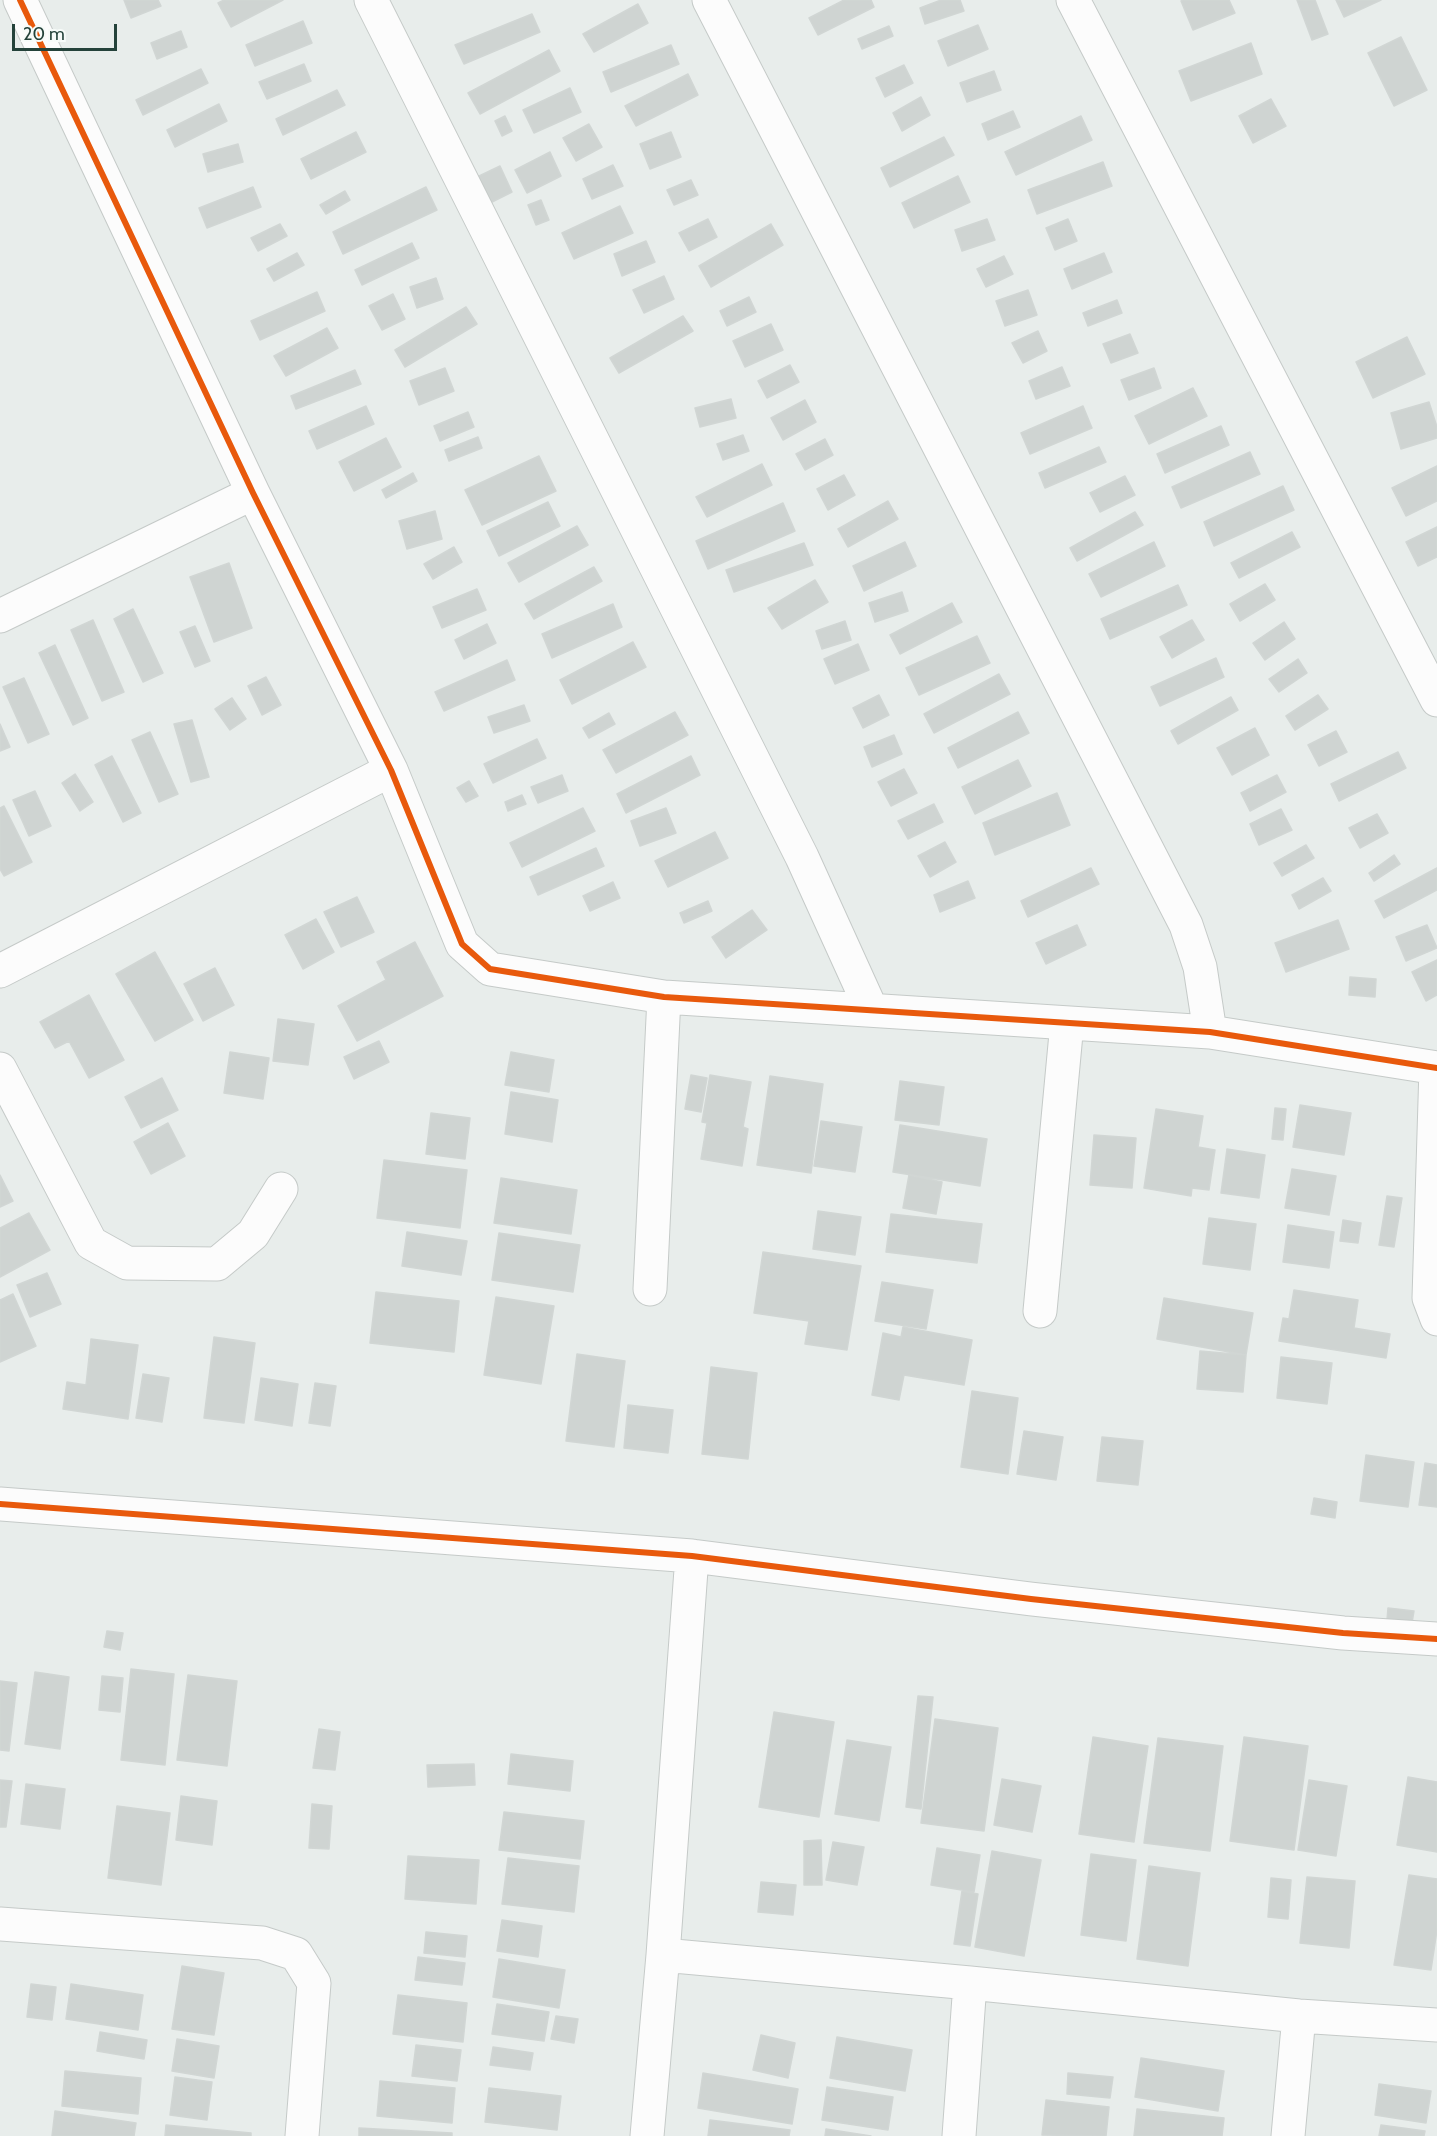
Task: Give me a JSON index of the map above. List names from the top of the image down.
{
  "scale_bar": "20 m"
}
